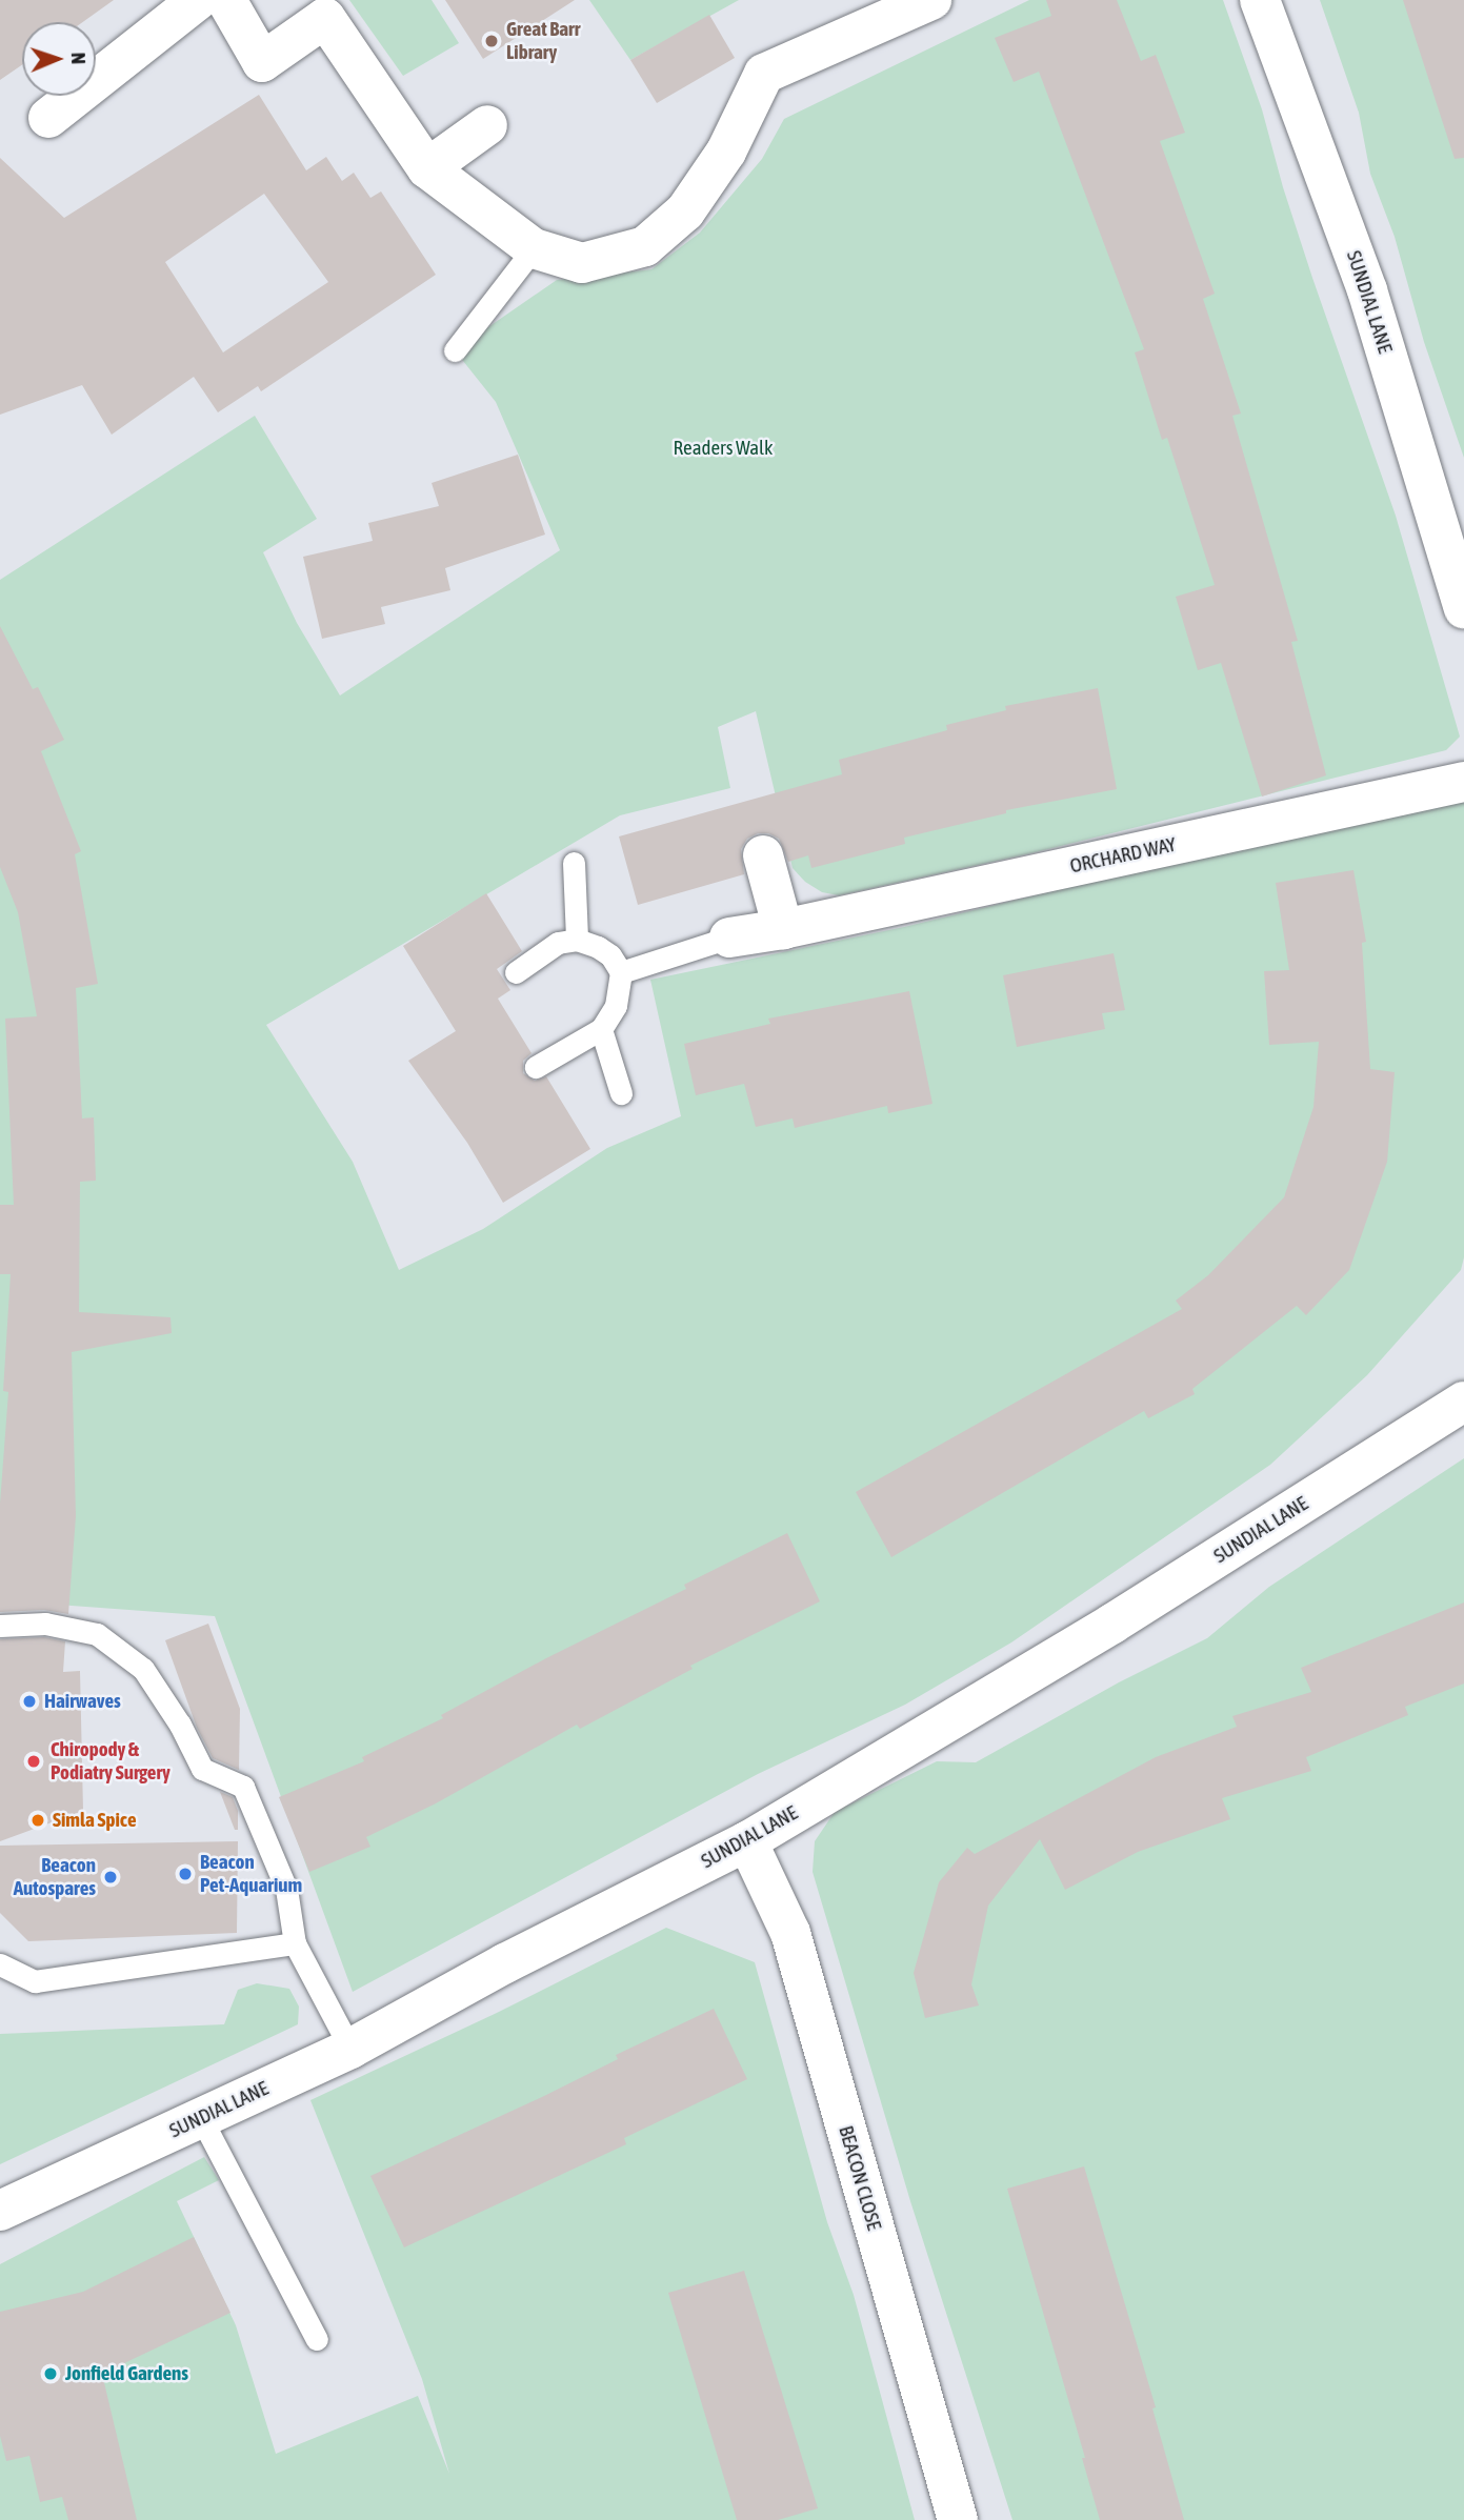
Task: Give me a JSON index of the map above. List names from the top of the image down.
{
  "streets": {
    "street": ["SUNDIAL LANE", "ORCHARD WAY", "BEACON CLOSE"]
  },
  "crossings": [
    ["SUNDIAL LANE", "BEACON CLOSE"]
  ],
  "parks": ["Readers Walk"],
  "places": [
    "Great Barr Library",
    "Hairwaves",
    "Chiropody & Podiatry Surgery",
    "Simla Spice",
    "Beacon Pet-Aquarium",
    "Beacon Autospares",
    "Jonfield Gardens"
  ],
  "north": "right"
}
